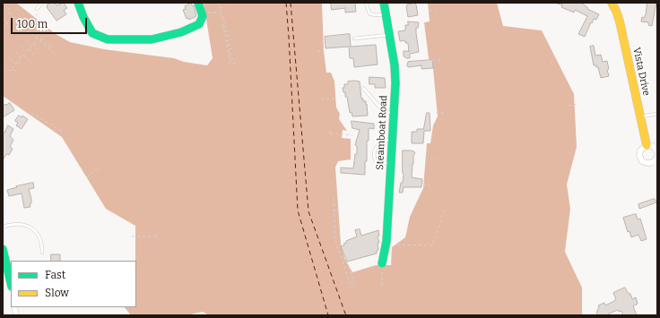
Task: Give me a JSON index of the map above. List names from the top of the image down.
{
  "streets": {
    "street": ["Vista Drive", "Steamboat Road"]
  },
  "legend": ["Fast", "Slow"],
  "scale_bar": "100 m"
}
